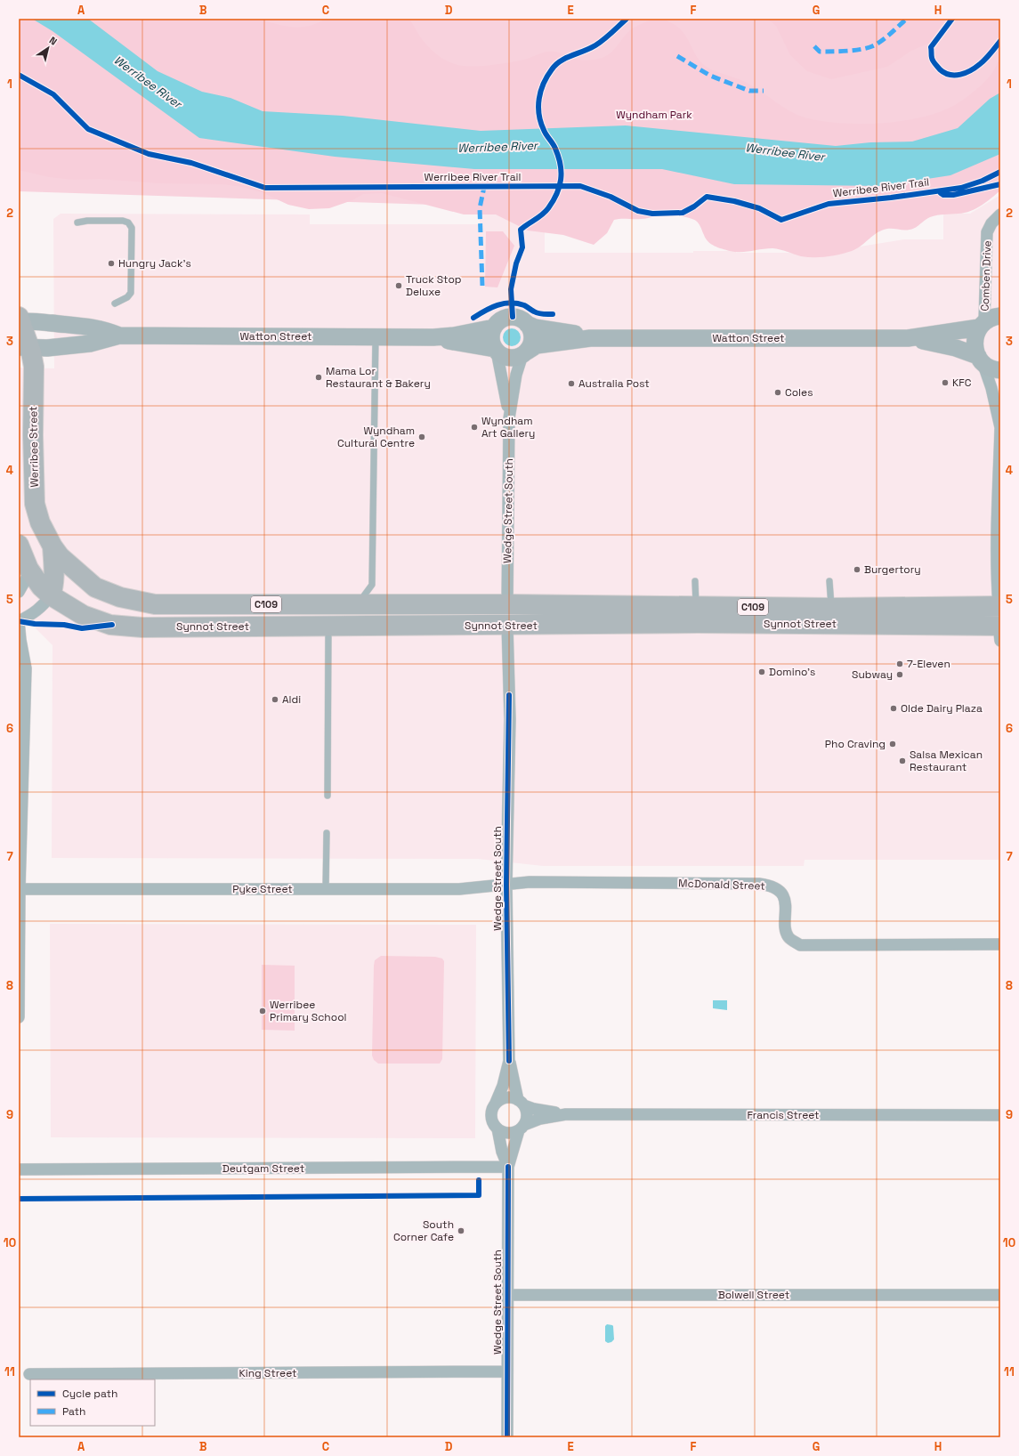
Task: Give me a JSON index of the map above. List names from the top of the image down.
{
  "streets": {
    "highway": ["Werribee Street", "C109", "Synnot Street"],
    "street": [
      "Comben Drive",
      "Watton Street",
      "Wedge Street South",
      "McDonald Street",
      "Pyke Street",
      "Francis Street",
      "Deutgam Street",
      "Bolwell Street",
      "King Street"
    ],
    "cycle path": ["Werribee River Trail"]
  },
  "crossings": [
    ["Comben Drive", "Watton Street"],
    ["Watton Street", "Werribee Street"],
    ["Watton Street", "Wedge Street South"],
    ["Werribee Street", "Synnot Street"],
    ["Wedge Street South", "Synnot Street"],
    ["Wedge Street South", "McDonald Street"],
    ["Wedge Street South", "Pyke Street"],
    ["Wedge Street South", "Francis Street"],
    ["Wedge Street South", "Deutgam Street"],
    ["Wedge Street South", "Bolwell Street"],
    ["Wedge Street South", "King Street"],
    ["C109", "Synnot Street"],
    ["McDonald Street", "Pyke Street"]
  ],
  "water": ["Werribee River"],
  "parks": ["Wyndham Park"],
  "places": [
    "Hungry Jack's",
    "Truck Stop Deluxe",
    "Mama Lor Restaurant & Bakery",
    "KFC",
    "Australia Post",
    "Coles",
    "Wyndham Art Gallery",
    "Wyndham Cultural Centre",
    "Burgertory",
    "7-Eleven",
    "Domino's",
    "Subway",
    "Aldi",
    "Olde Dairy Plaza",
    "Pho Craving",
    "Salsa Mexican Restaurant",
    "Werribee Primary School",
    "South Corner Cafe"
  ],
  "legend": ["Cycle path", "Path"],
  "north": "top right",
  "grid": {
    "columns": [
      "A",
      "B",
      "C",
      "D",
      "E",
      "F",
      "G",
      "H"
    ],
    "rows": [
      "1",
      "2",
      "3",
      "4",
      "5",
      "6",
      "7",
      "8",
      "9",
      "10",
      "11"
    ]
  }
}
